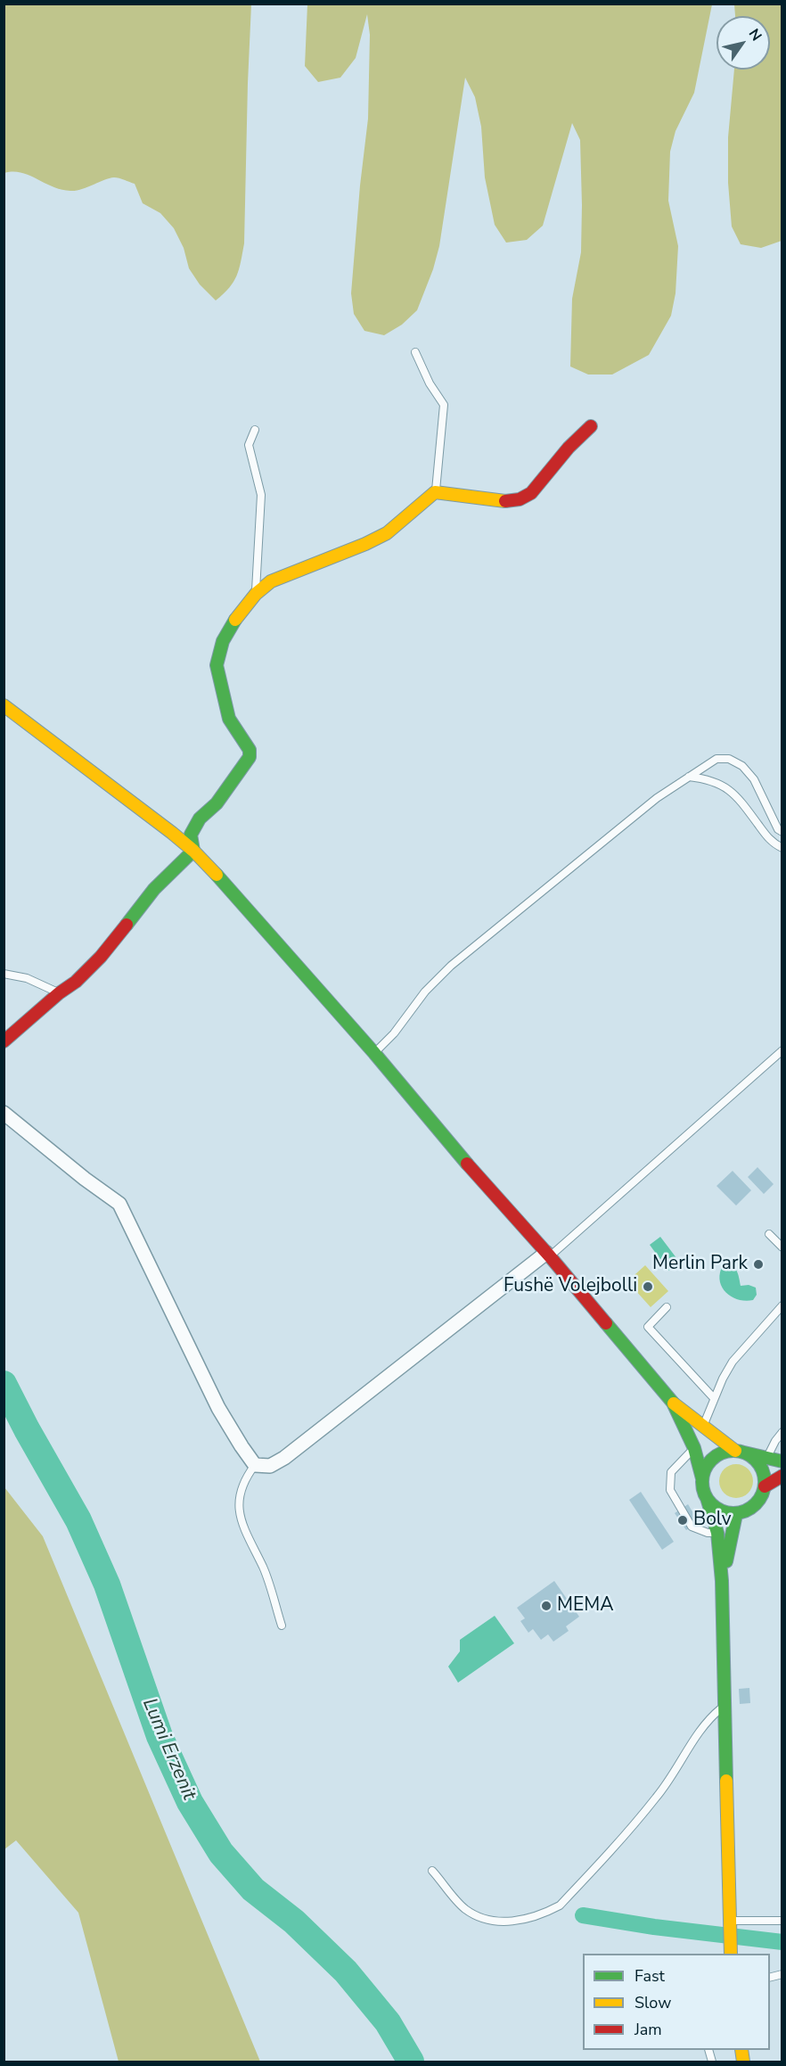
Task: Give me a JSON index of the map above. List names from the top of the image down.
{
  "water": ["Lumi Erzenit"],
  "places": [
    "Merlin Park",
    "Fushë Volejbolli",
    "Bolv",
    "MEMA"
  ],
  "legend": ["Fast", "Slow", "Jam"],
  "north": "top right"
}
